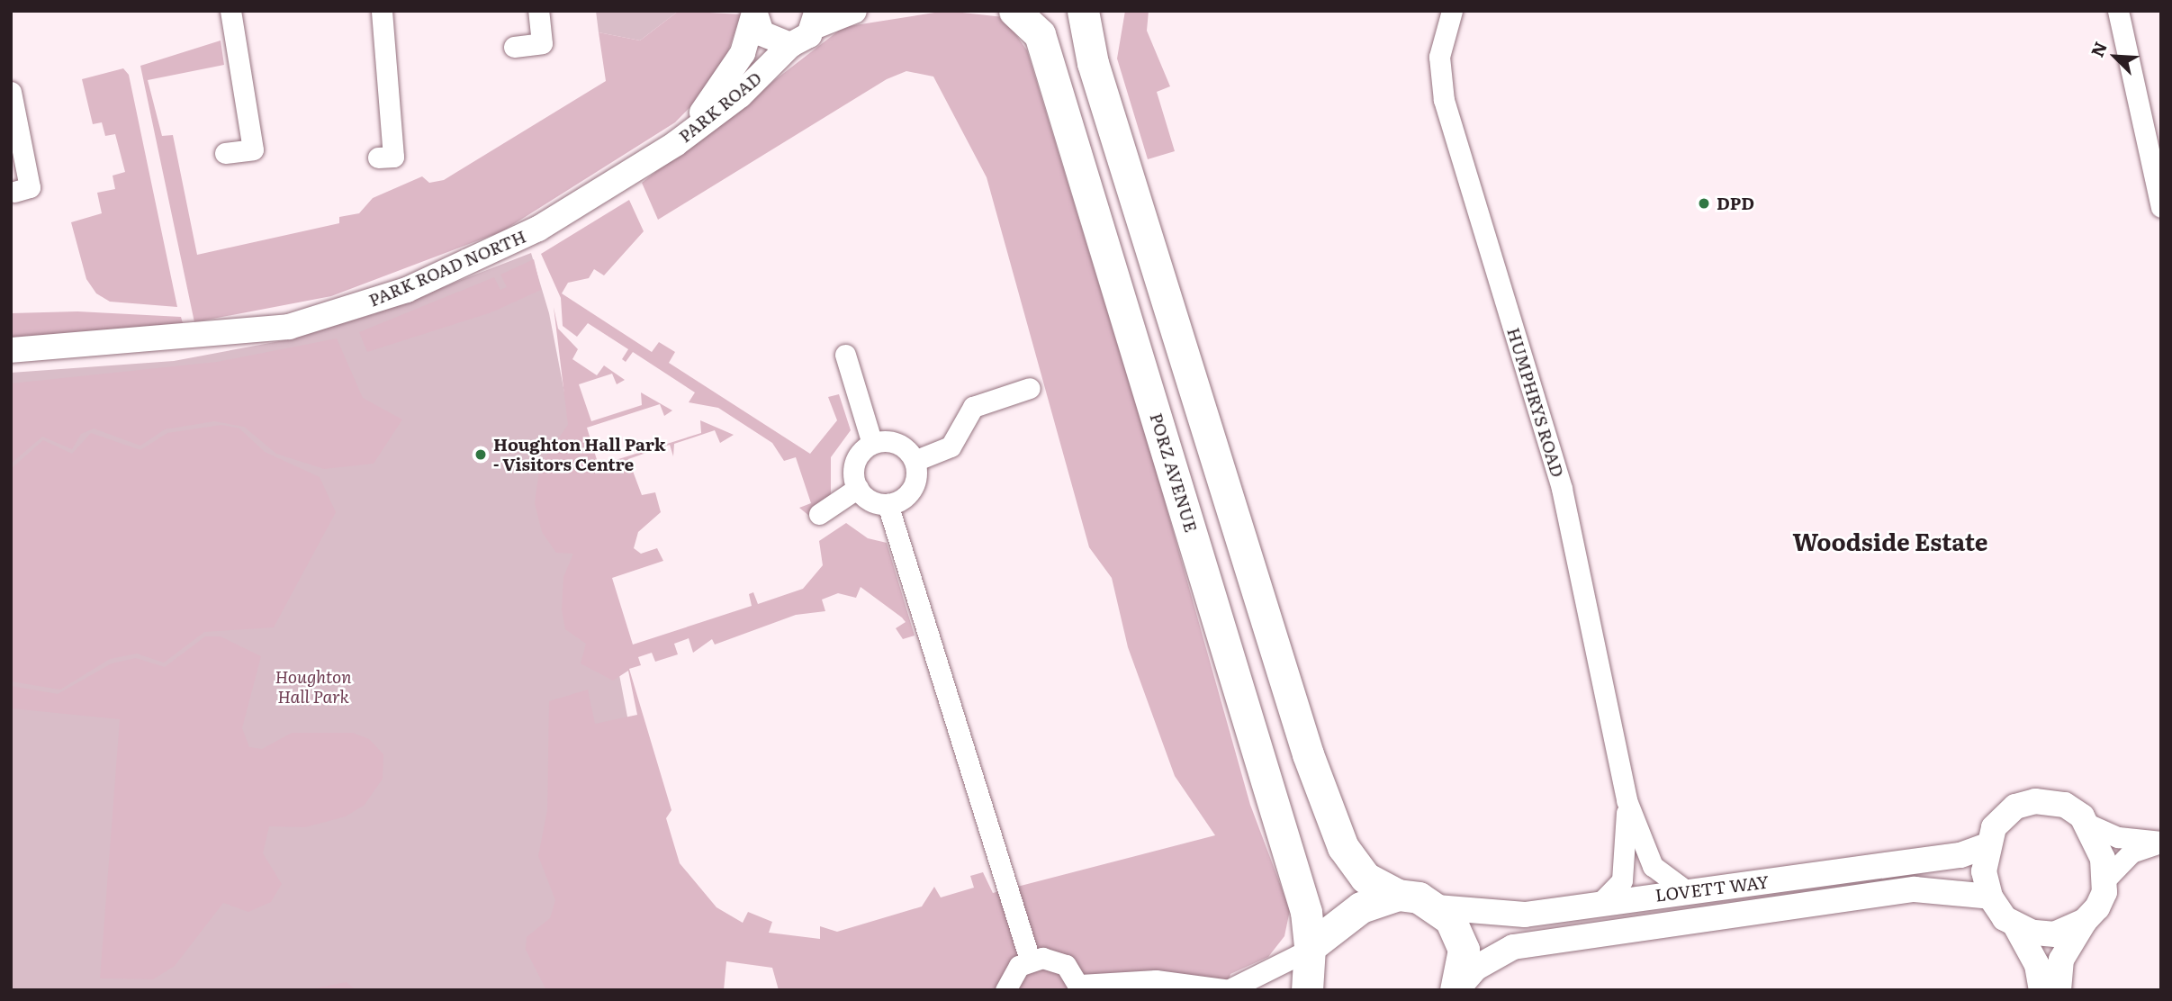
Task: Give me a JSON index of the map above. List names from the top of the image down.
{
  "streets": {
    "main road": ["PORZ AVENUE"],
    "street": [
      "PARK ROAD",
      "PARK ROAD NORTH",
      "HUMPHRYS ROAD",
      "LOVETT WAY"
    ]
  },
  "crossings": [
    ["PARK ROAD", "PARK ROAD NORTH"],
    ["HUMPHRYS ROAD", "LOVETT WAY"]
  ],
  "districts": ["Woodside Estate"],
  "parks": ["Houghton Hall Park"],
  "places": ["DPD", "Houghton Hall Park - Visitors Centre"],
  "north": "top left"
}
